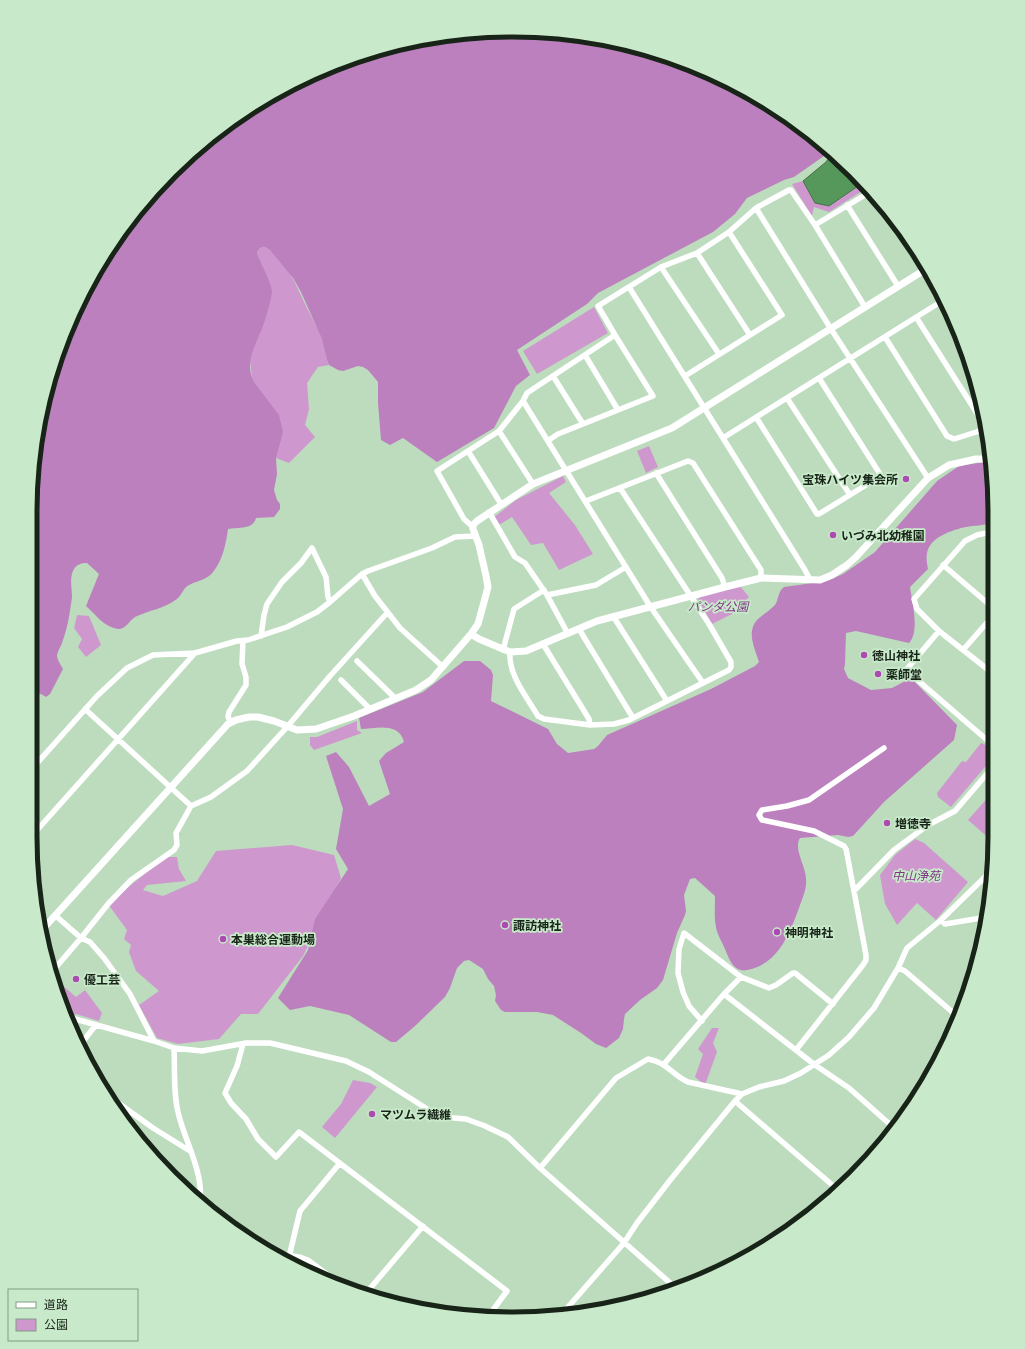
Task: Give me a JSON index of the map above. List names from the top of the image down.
{
  "parks": ["パンダ公園", "中山浄苑"],
  "places": [
    "宝珠ハイツ集会所",
    "いづみ北幼稚園",
    "徳山神社",
    "薬師堂",
    "増徳寺",
    "諏訪神社",
    "神明神社",
    "本巣総合運動場",
    "優工芸",
    "マツムラ繊維"
  ],
  "legend": ["道路", "公園"]
}
